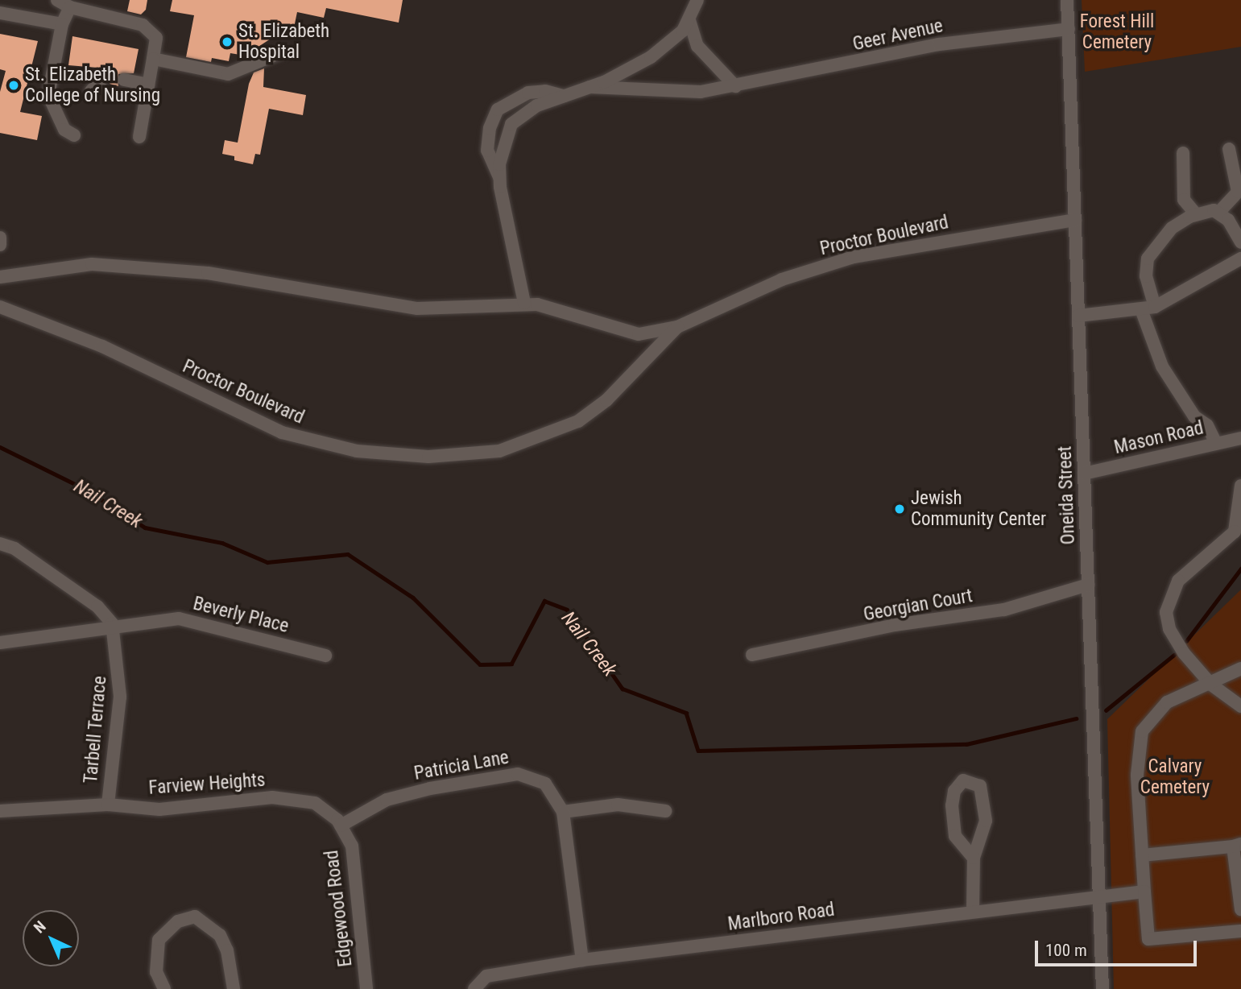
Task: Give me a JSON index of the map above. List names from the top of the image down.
{
  "streets": {
    "street": [
      "Geer Avenue",
      "Proctor Boulevard",
      "Mason Road",
      "Oneida Street",
      "Georgian Court",
      "Beverly Place",
      "Tarbell Terrace",
      "Patricia Lane",
      "Farview Heights",
      "Edgewood Road",
      "Marlboro Road"
    ]
  },
  "crossings": [
    ["Geer Avenue", "Oneida Street"],
    ["Proctor Boulevard", "Oneida Street"],
    ["Mason Road", "Oneida Street"],
    ["Oneida Street", "Georgian Court"],
    ["Oneida Street", "Marlboro Road"],
    ["Beverly Place", "Tarbell Terrace"],
    ["Tarbell Terrace", "Farview Heights"],
    ["Patricia Lane", "Farview Heights"],
    ["Patricia Lane", "Edgewood Road"],
    ["Patricia Lane", "Marlboro Road"],
    ["Farview Heights", "Edgewood Road"]
  ],
  "water": ["Nail Creek"],
  "parks": ["Forest Hill Cemetery", "Calvary Cemetery"],
  "places": ["St. Elizabeth Hospital", "St. Elizabeth College of Nursing", "Jewish Community Center"],
  "scale_bar": "100 m",
  "north": "top left"
}
